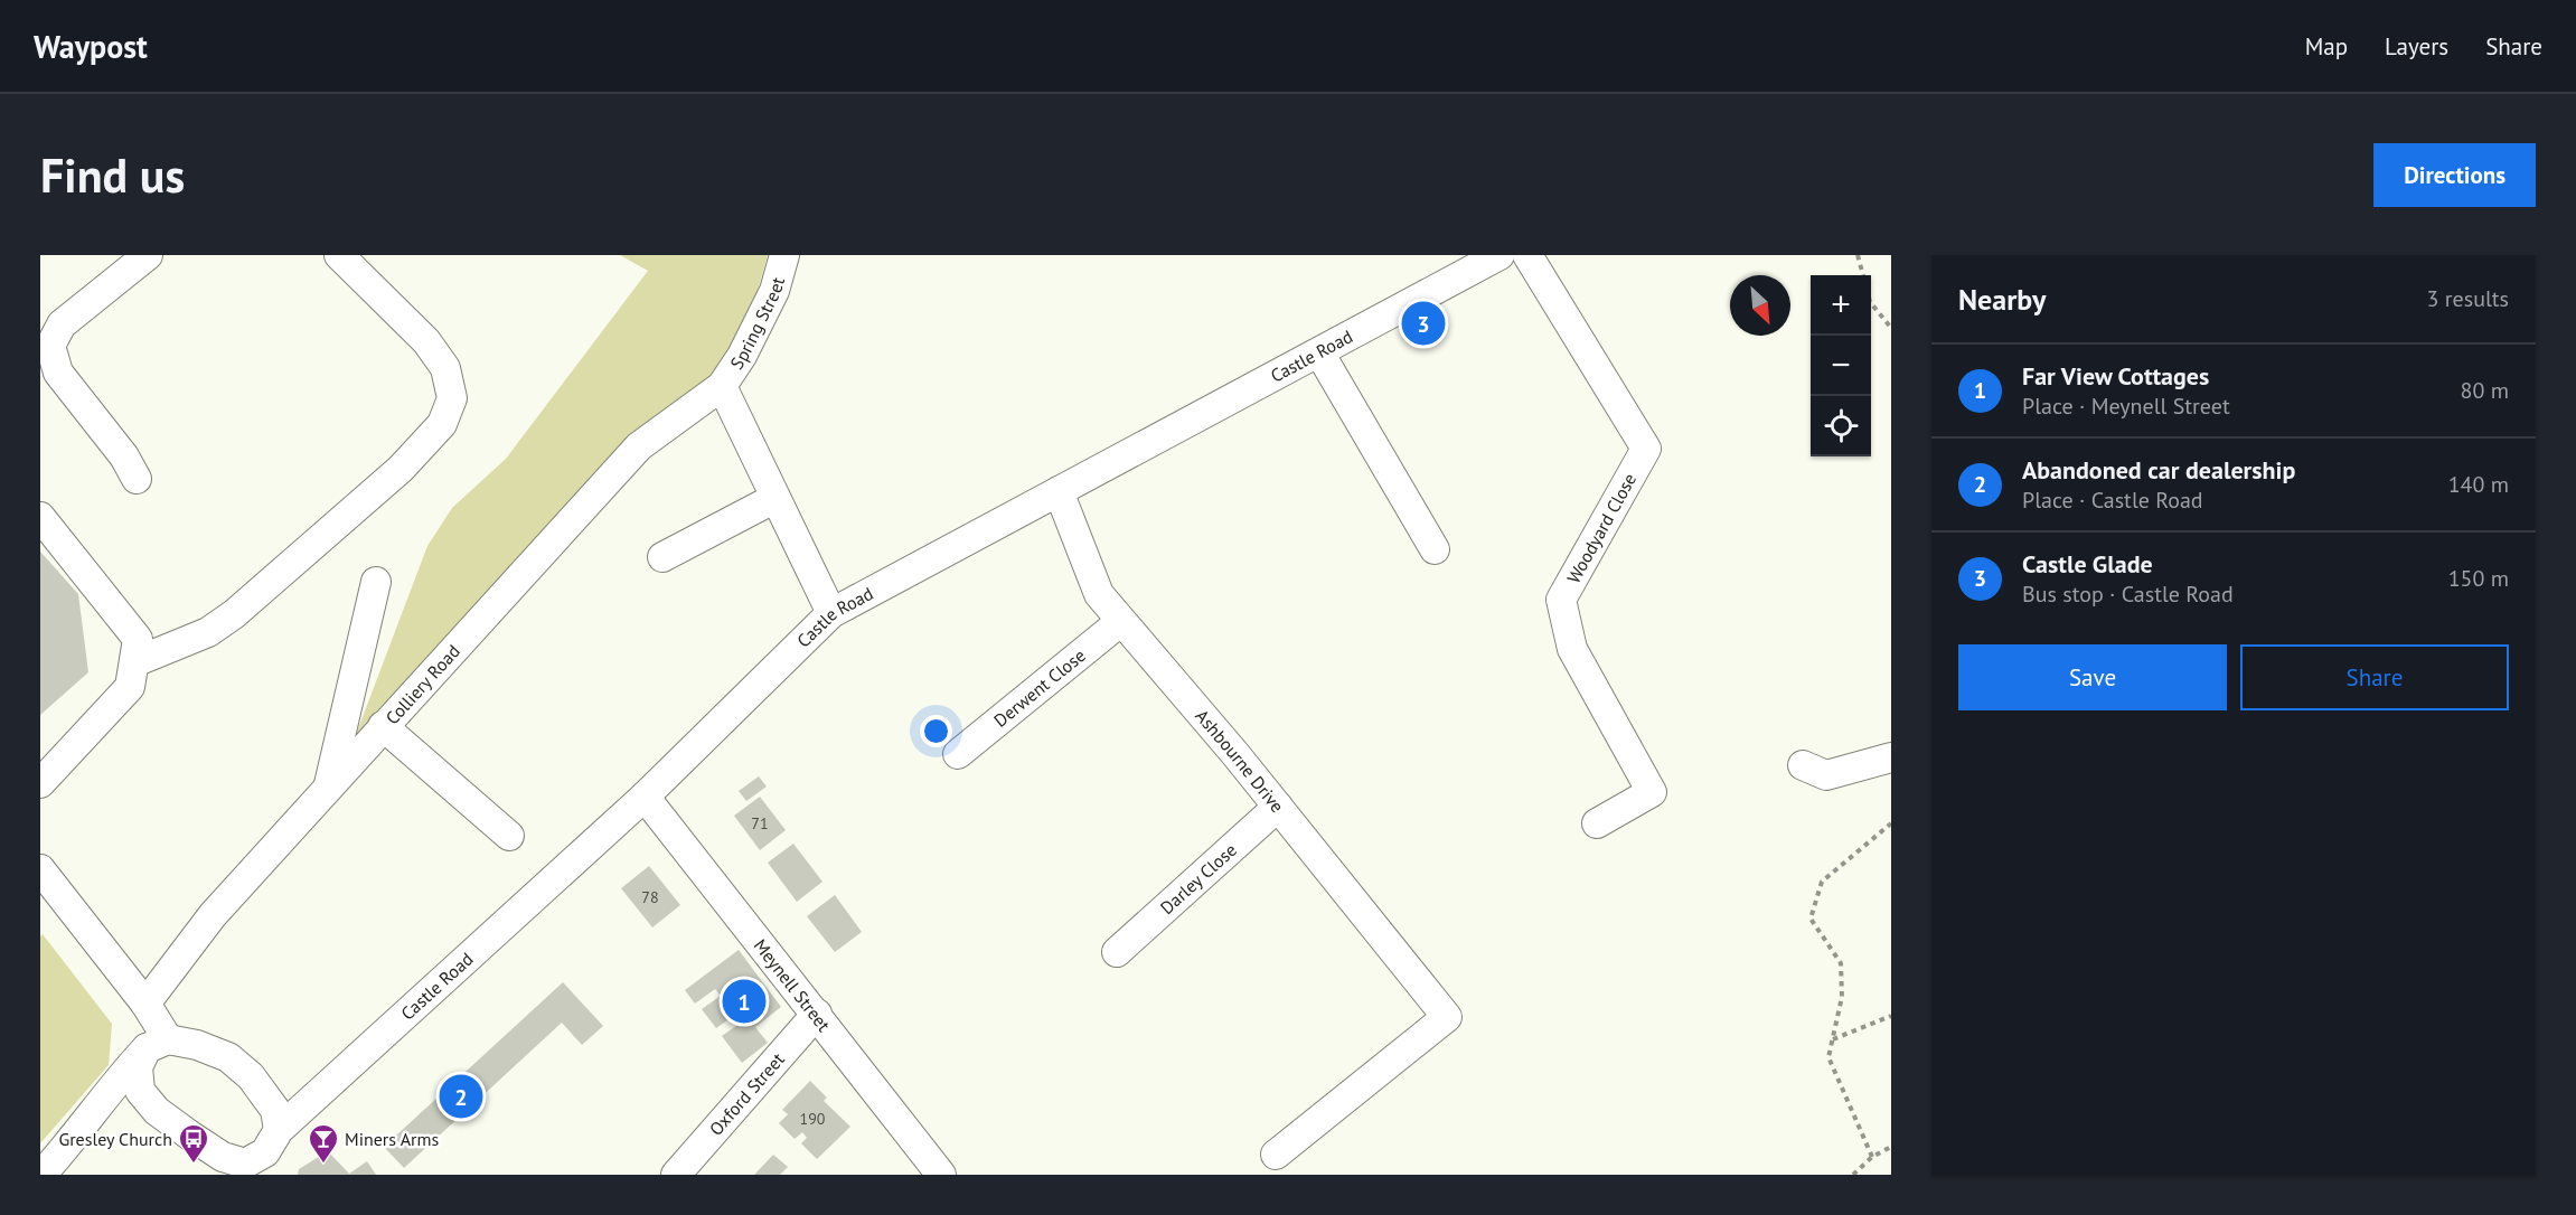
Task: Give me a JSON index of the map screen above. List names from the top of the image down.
{
  "streets": {
    "street": [
      "Spring Street",
      "Castle Road",
      "Woodyard Close",
      "Colliery Road",
      "Derwent Close",
      "Ashbourne Drive",
      "Darley Close",
      "Meynell Street",
      "Oxford Street"
    ]
  },
  "crossings": [
    ["Spring Street", "Colliery Road"],
    ["Castle Road", "Ashbourne Drive"],
    ["Castle Road", "Meynell Street"],
    ["Derwent Close", "Ashbourne Drive"],
    ["Ashbourne Drive", "Darley Close"],
    ["Meynell Street", "Oxford Street"]
  ],
  "places": {
    "bus stop": ["Gresley Church"],
    "bar": ["Miners Arms"]
  },
  "house_numbers": ["71", "78", "190"],
  "north": "bottom right",
  "page": {
    "header": "Waypost",
    "nav": ["Map", "Layers", "Share"],
    "buttons": [
      "Directions",
      ["Save", "Share"]
    ],
    "title": "Find us",
    "heading": ["Nearby", "3 results"],
    "map_buttons": ["+", "−"],
    "pins": ["3", "1", "2"],
    "list": [
      {
        "mark": "1",
        "name": "Far View Cottages",
        "note": "Place · Meynell Street",
        "value": "80 m"
      },
      {
        "mark": "2",
        "name": "Abandoned car dealership",
        "note": "Place · Castle Road",
        "value": "140 m"
      },
      {
        "mark": "3",
        "name": "Castle Glade",
        "note": "Bus stop · Castle Road",
        "value": "150 m"
      }
    ]
  }
}
